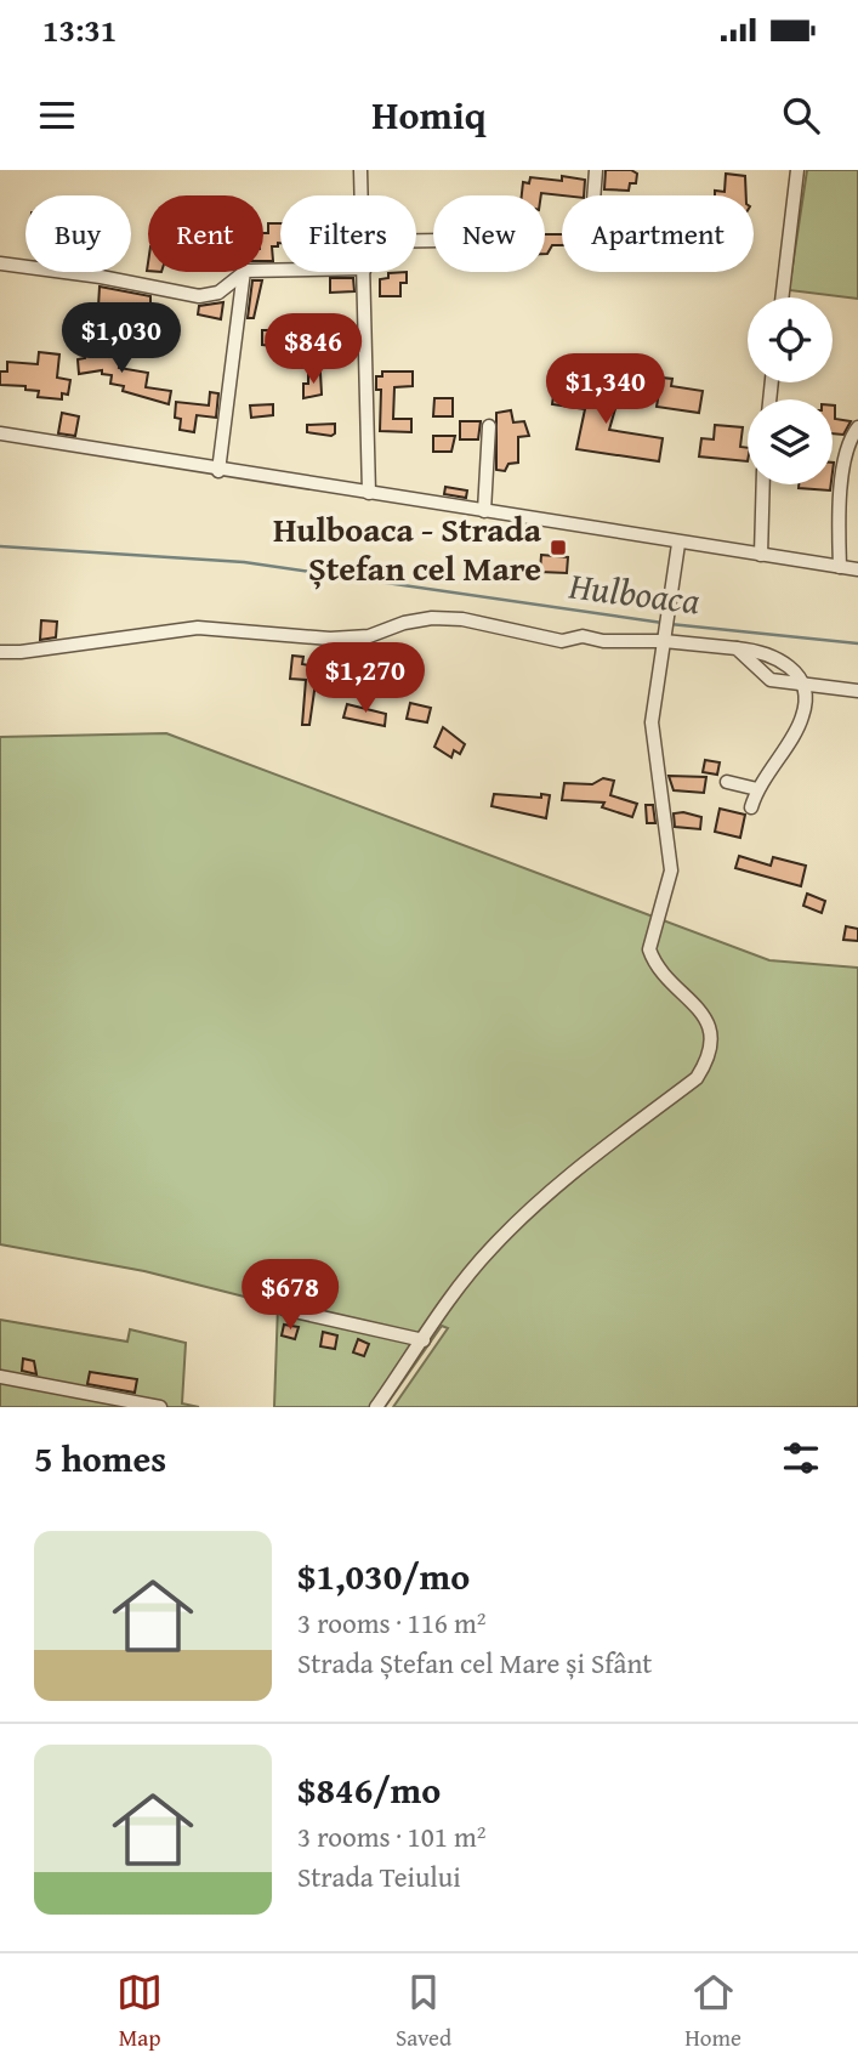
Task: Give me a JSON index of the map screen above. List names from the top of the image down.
{
  "water": ["Hulboaca"],
  "places": {
    "transit": ["Hulboaca - Strada Ștefan cel Mare"]
  },
  "page": {
    "status": "13:31",
    "header": "Homiq",
    "chip": [
      "Buy",
      "Rent",
      "Filters",
      "New",
      "Apartment"
    ],
    "price": [
      "$1,030",
      "$846",
      "$1,340",
      "$1,270",
      "$678"
    ],
    "heading": "5 homes",
    "list": [
      {
        "name": "$1,030/mo",
        "note": "3 rooms · 116 m² · Strada Ștefan cel Mare și Sfânt"
      },
      {
        "name": "$846/mo",
        "note": "3 rooms · 101 m² · Strada Teiului"
      }
    ],
    "tabs": ["Map", "Saved", "Home"]
  }
}
